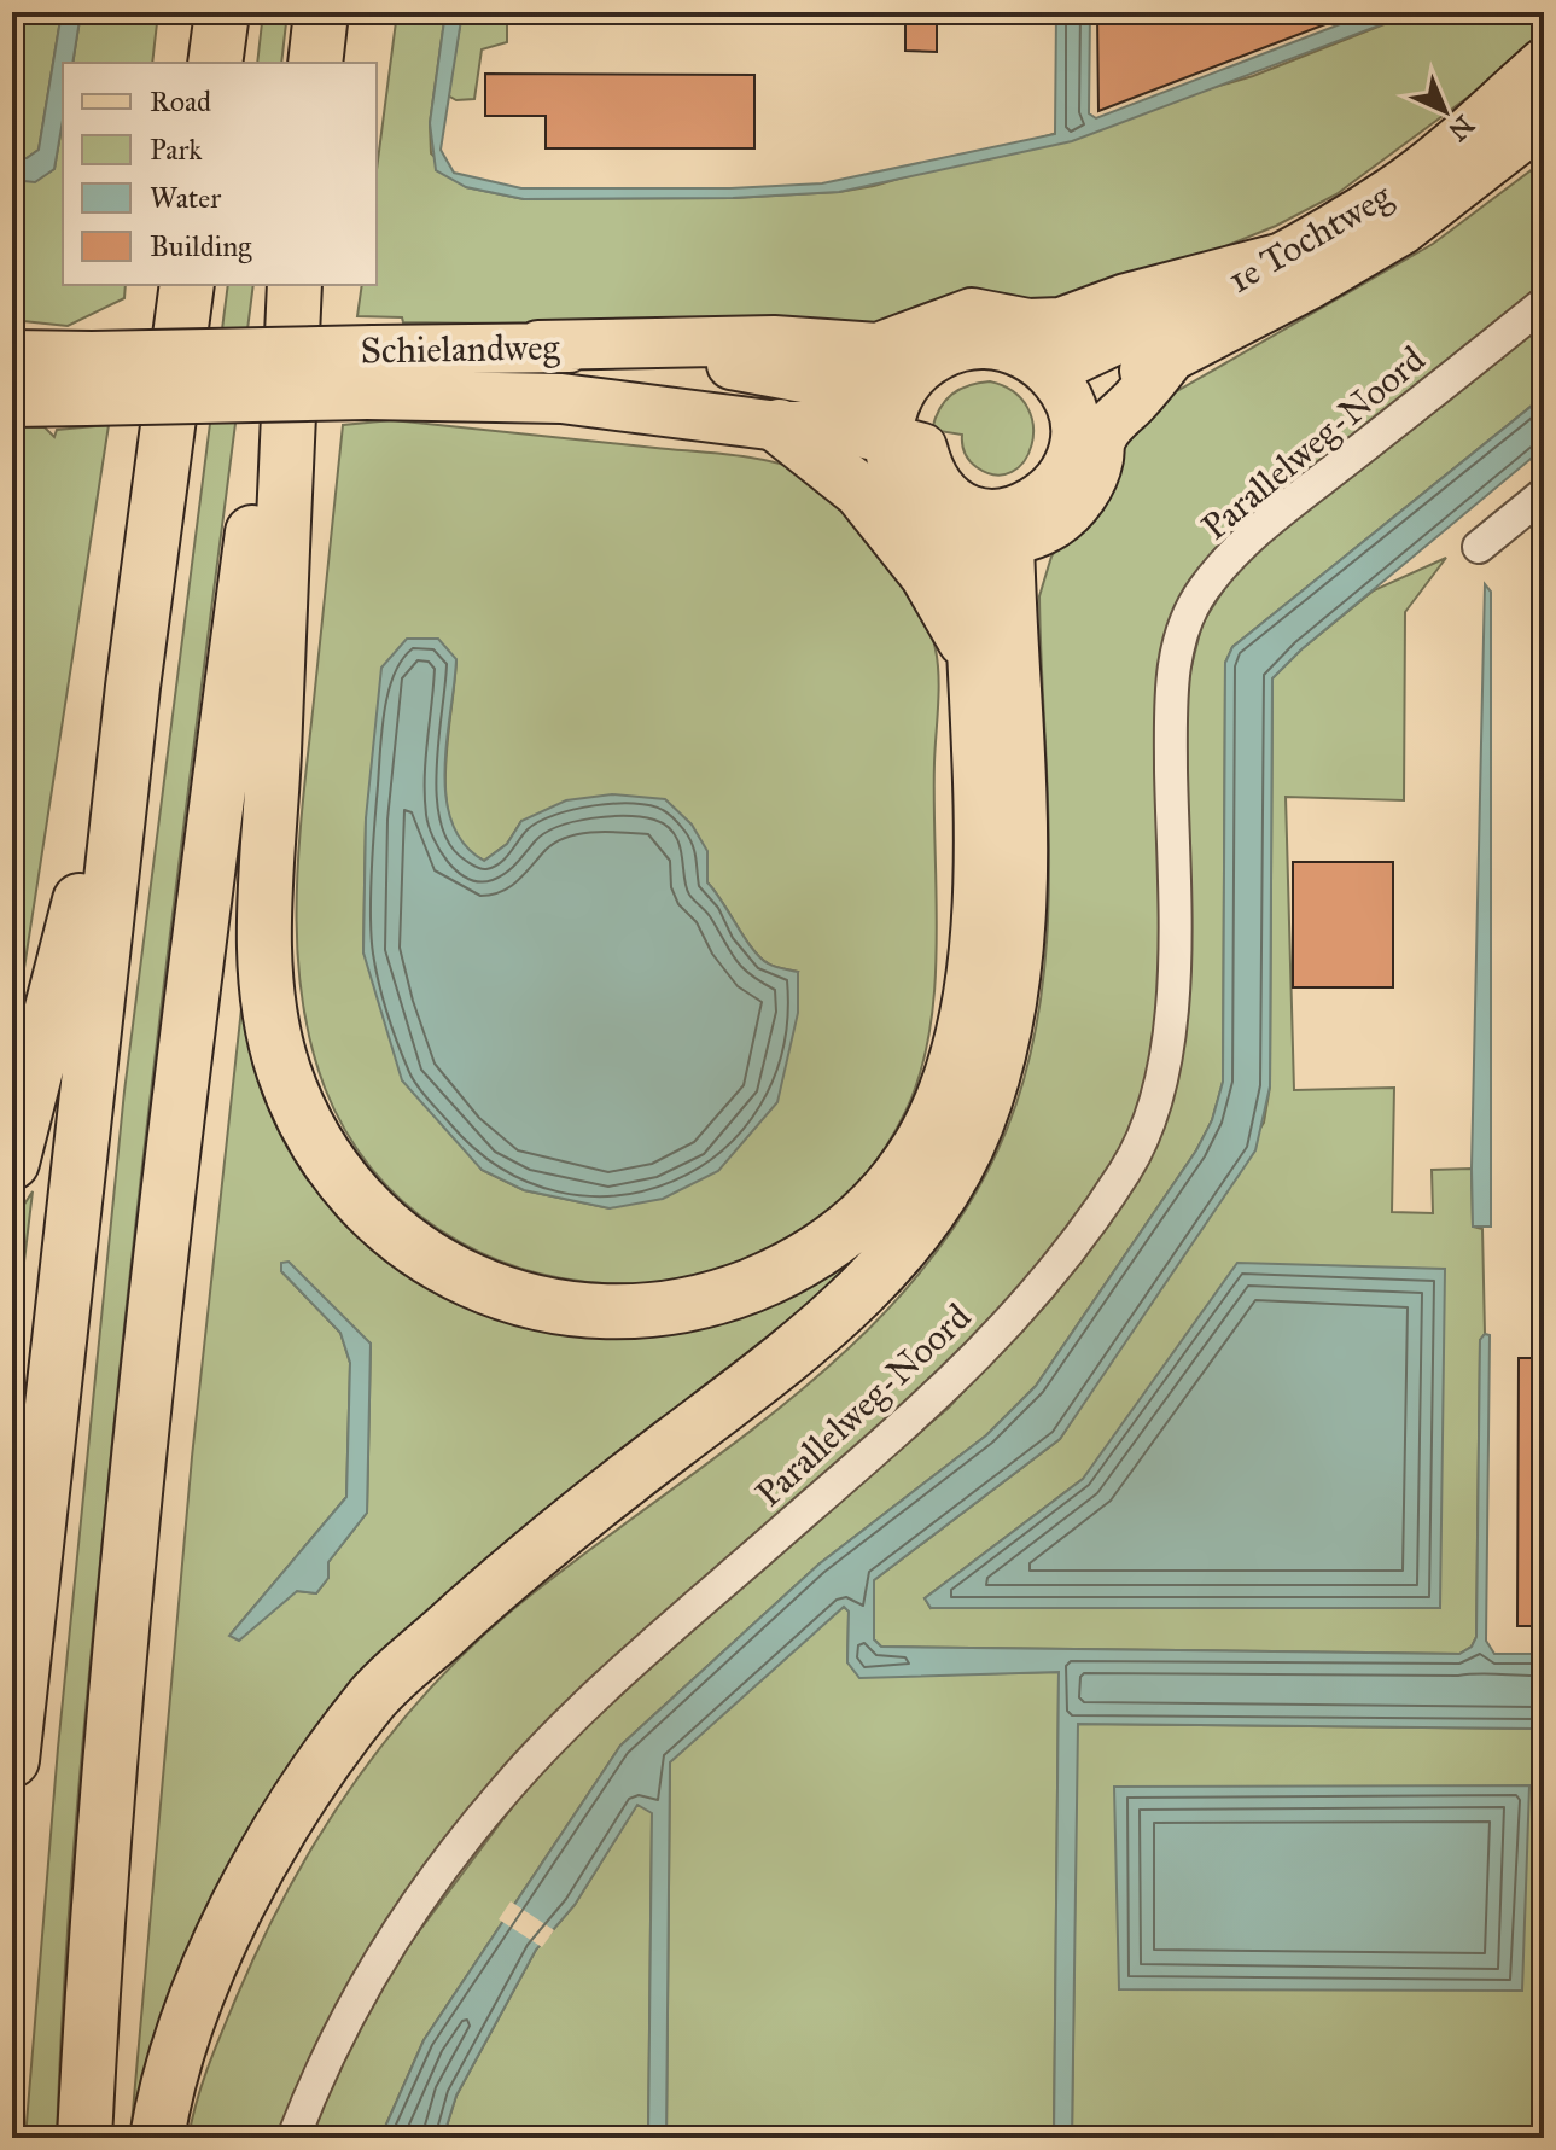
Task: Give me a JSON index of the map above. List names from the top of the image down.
{
  "streets": {
    "main road": ["1e Tochtweg", "Schielandweg"],
    "street": ["Parallelweg-Noord"]
  },
  "crossings": [
    ["1e Tochtweg", "Schielandweg"]
  ],
  "legend": [
    "Road",
    "Park",
    "Water",
    "Building"
  ],
  "north": "bottom right"
}
